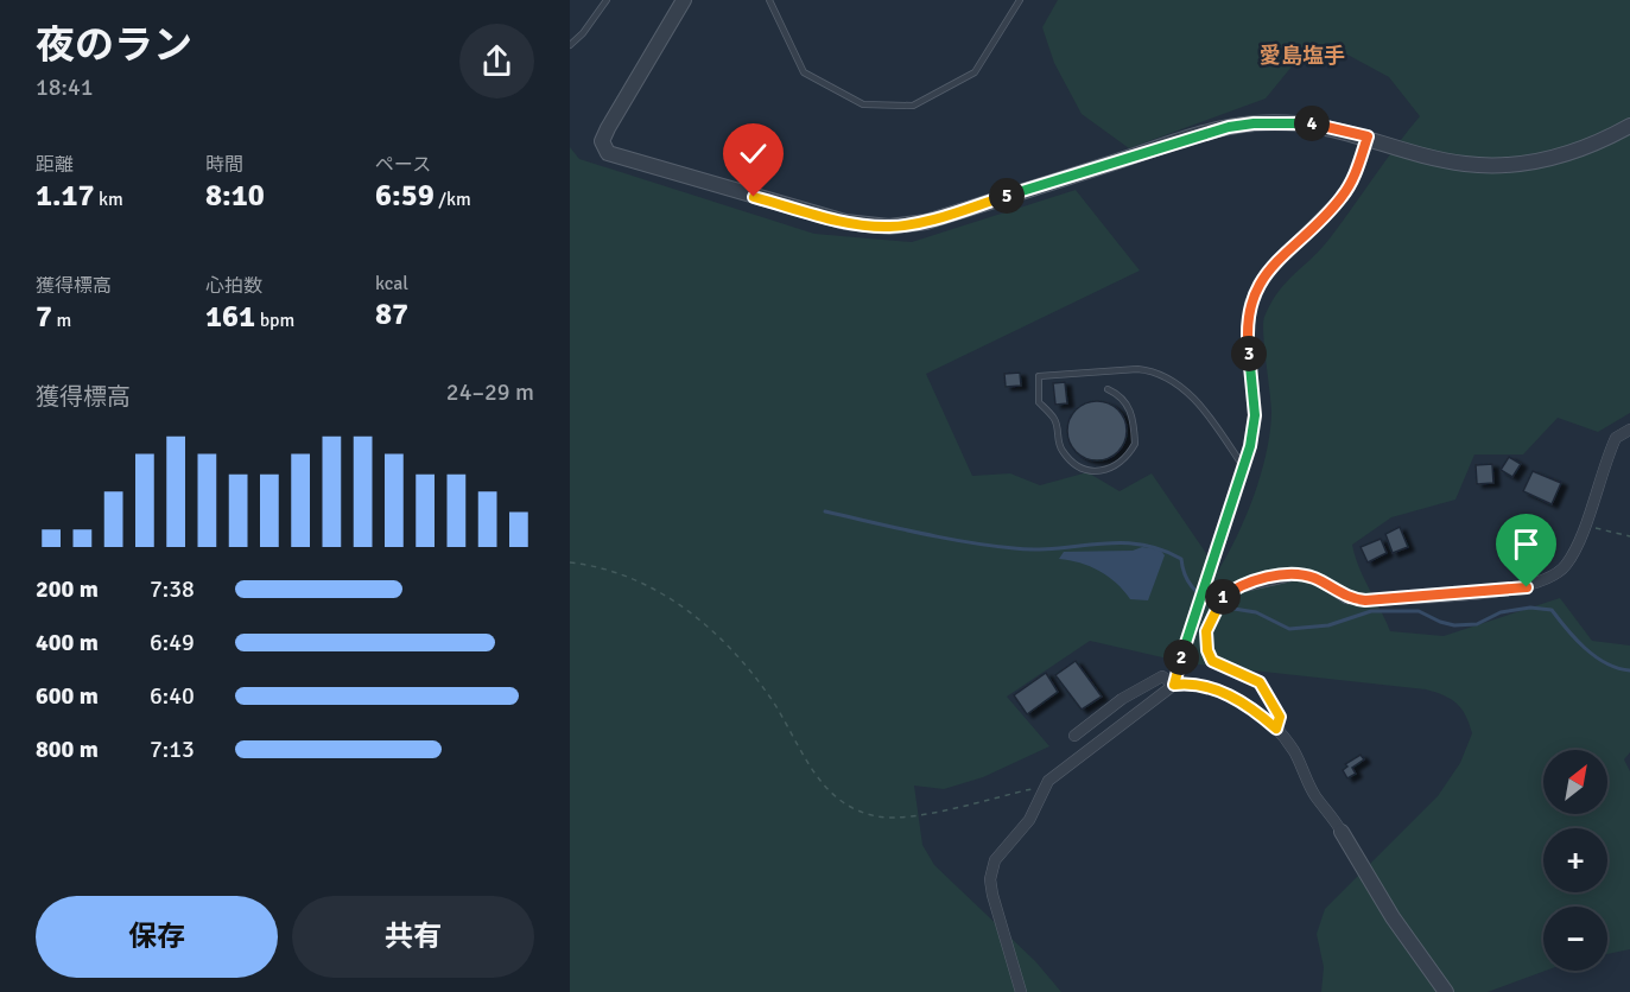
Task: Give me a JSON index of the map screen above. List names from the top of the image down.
{
  "districts": ["愛島塩手"],
  "north": "top right",
  "page": {
    "heading": ["夜のラン", "18:41"],
    "pins": [
      "4",
      "5",
      "3",
      "1",
      "2"
    ],
    "stats": [
      ["距離", "1.17 km"],
      ["時間", "8:10"],
      ["ペース", "6:59 /km"],
      ["獲得標高", "7 m"],
      ["心拍数", "161 bpm"],
      ["kcal", "87"]
    ],
    "chart": ["獲得標高", "24–29 m"],
    "list": [
      {
        "name": "200 m",
        "note": "7:38"
      },
      {
        "name": "400 m",
        "note": "6:49"
      },
      {
        "name": "600 m",
        "note": "6:40"
      },
      {
        "name": "800 m",
        "note": "7:13"
      }
    ],
    "map_buttons": ["+", "−"],
    "buttons": ["保存", "共有"]
  }
}
